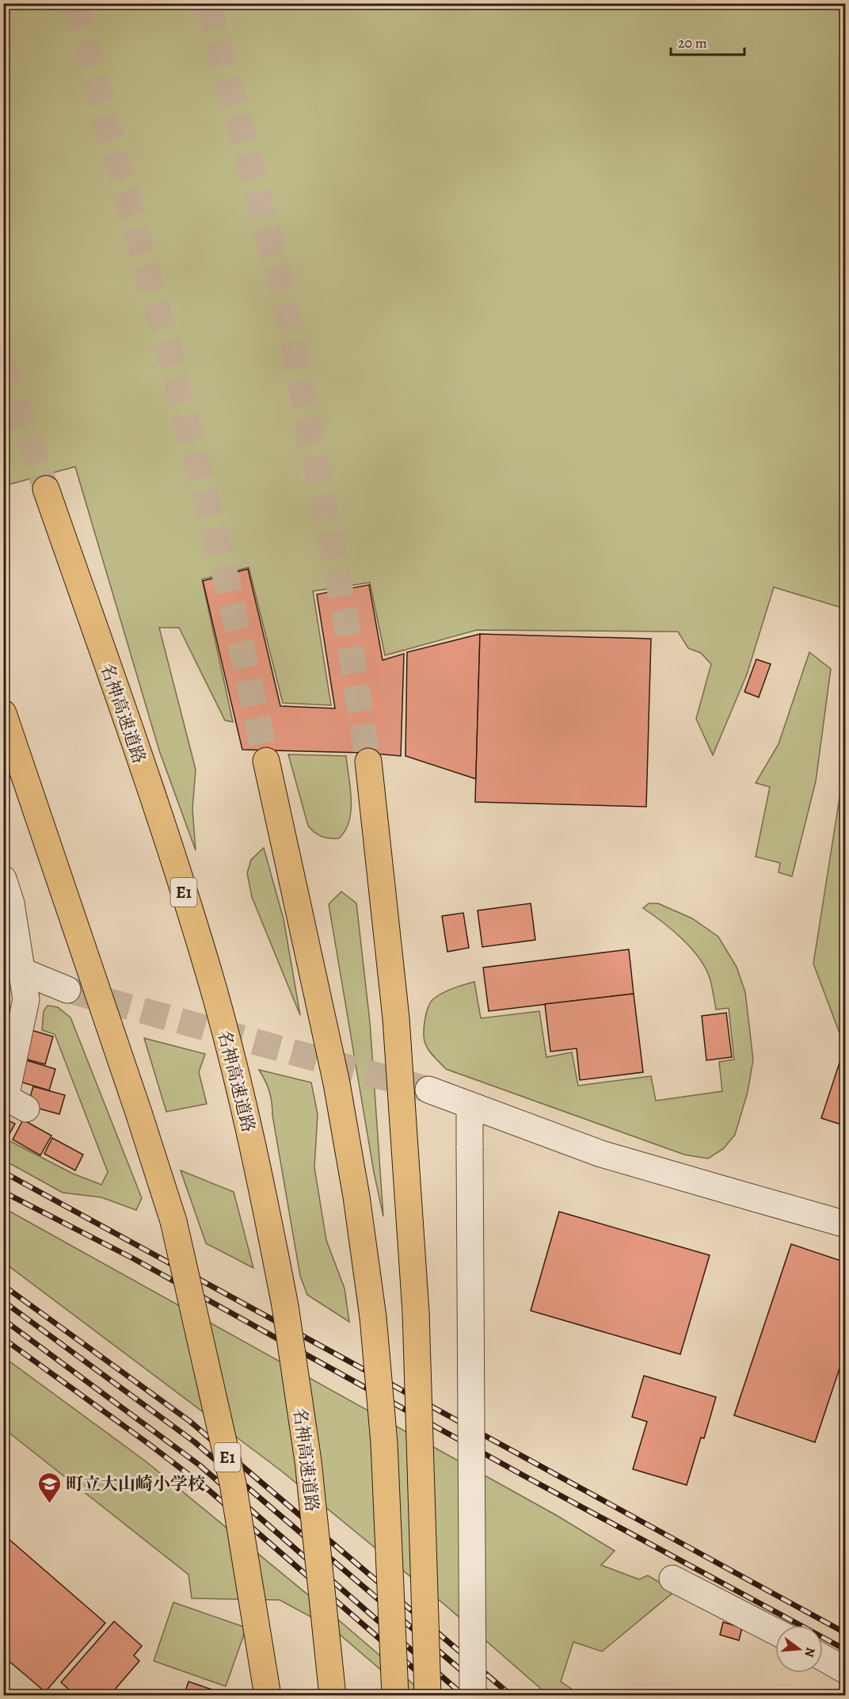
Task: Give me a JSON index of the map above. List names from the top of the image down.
{
  "streets": {
    "highway": ["名神高速道路", "E1"]
  },
  "places": {
    "school or university": ["町立大山崎小学校"]
  },
  "scale_bar": "20 m",
  "north": "right"
}
